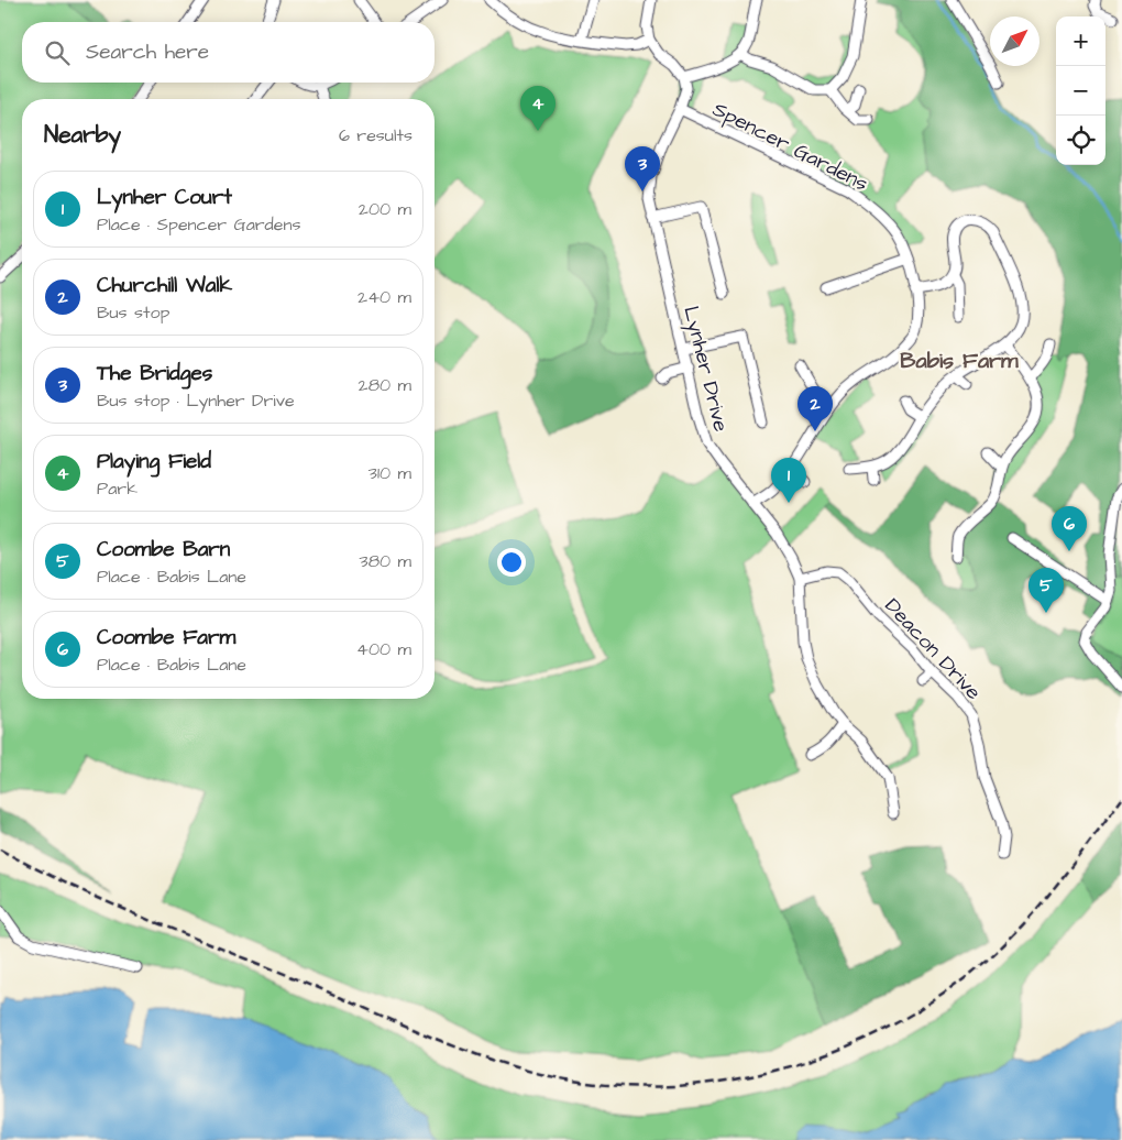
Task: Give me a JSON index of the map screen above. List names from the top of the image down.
{
  "streets": {
    "street": ["Spencer Gardens", "Lynher Drive", "Deacon Drive"]
  },
  "crossings": [
    ["Spencer Gardens", "Lynher Drive"],
    ["Lynher Drive", "Deacon Drive"]
  ],
  "districts": ["Babis Farm"],
  "north": "top right",
  "page": {
    "map_buttons": ["+", "−"],
    "search": "Search here",
    "pins": [
      "4",
      "3",
      "2",
      "1",
      "6",
      "5"
    ],
    "heading": ["Nearby", "6 results"],
    "list": [
      {
        "mark": "1",
        "name": "Lynher Court",
        "note": "Place · Spencer Gardens",
        "value": "200 m"
      },
      {
        "mark": "2",
        "name": "Churchill Walk",
        "note": "Bus stop",
        "value": "240 m"
      },
      {
        "mark": "3",
        "name": "The Bridges",
        "note": "Bus stop · Lynher Drive",
        "value": "280 m"
      },
      {
        "mark": "4",
        "name": "Playing Field",
        "note": "Park",
        "value": "310 m"
      },
      {
        "mark": "5",
        "name": "Coombe Barn",
        "note": "Place · Babis Lane",
        "value": "380 m"
      },
      {
        "mark": "6",
        "name": "Coombe Farm",
        "note": "Place · Babis Lane",
        "value": "400 m"
      }
    ]
  }
}
